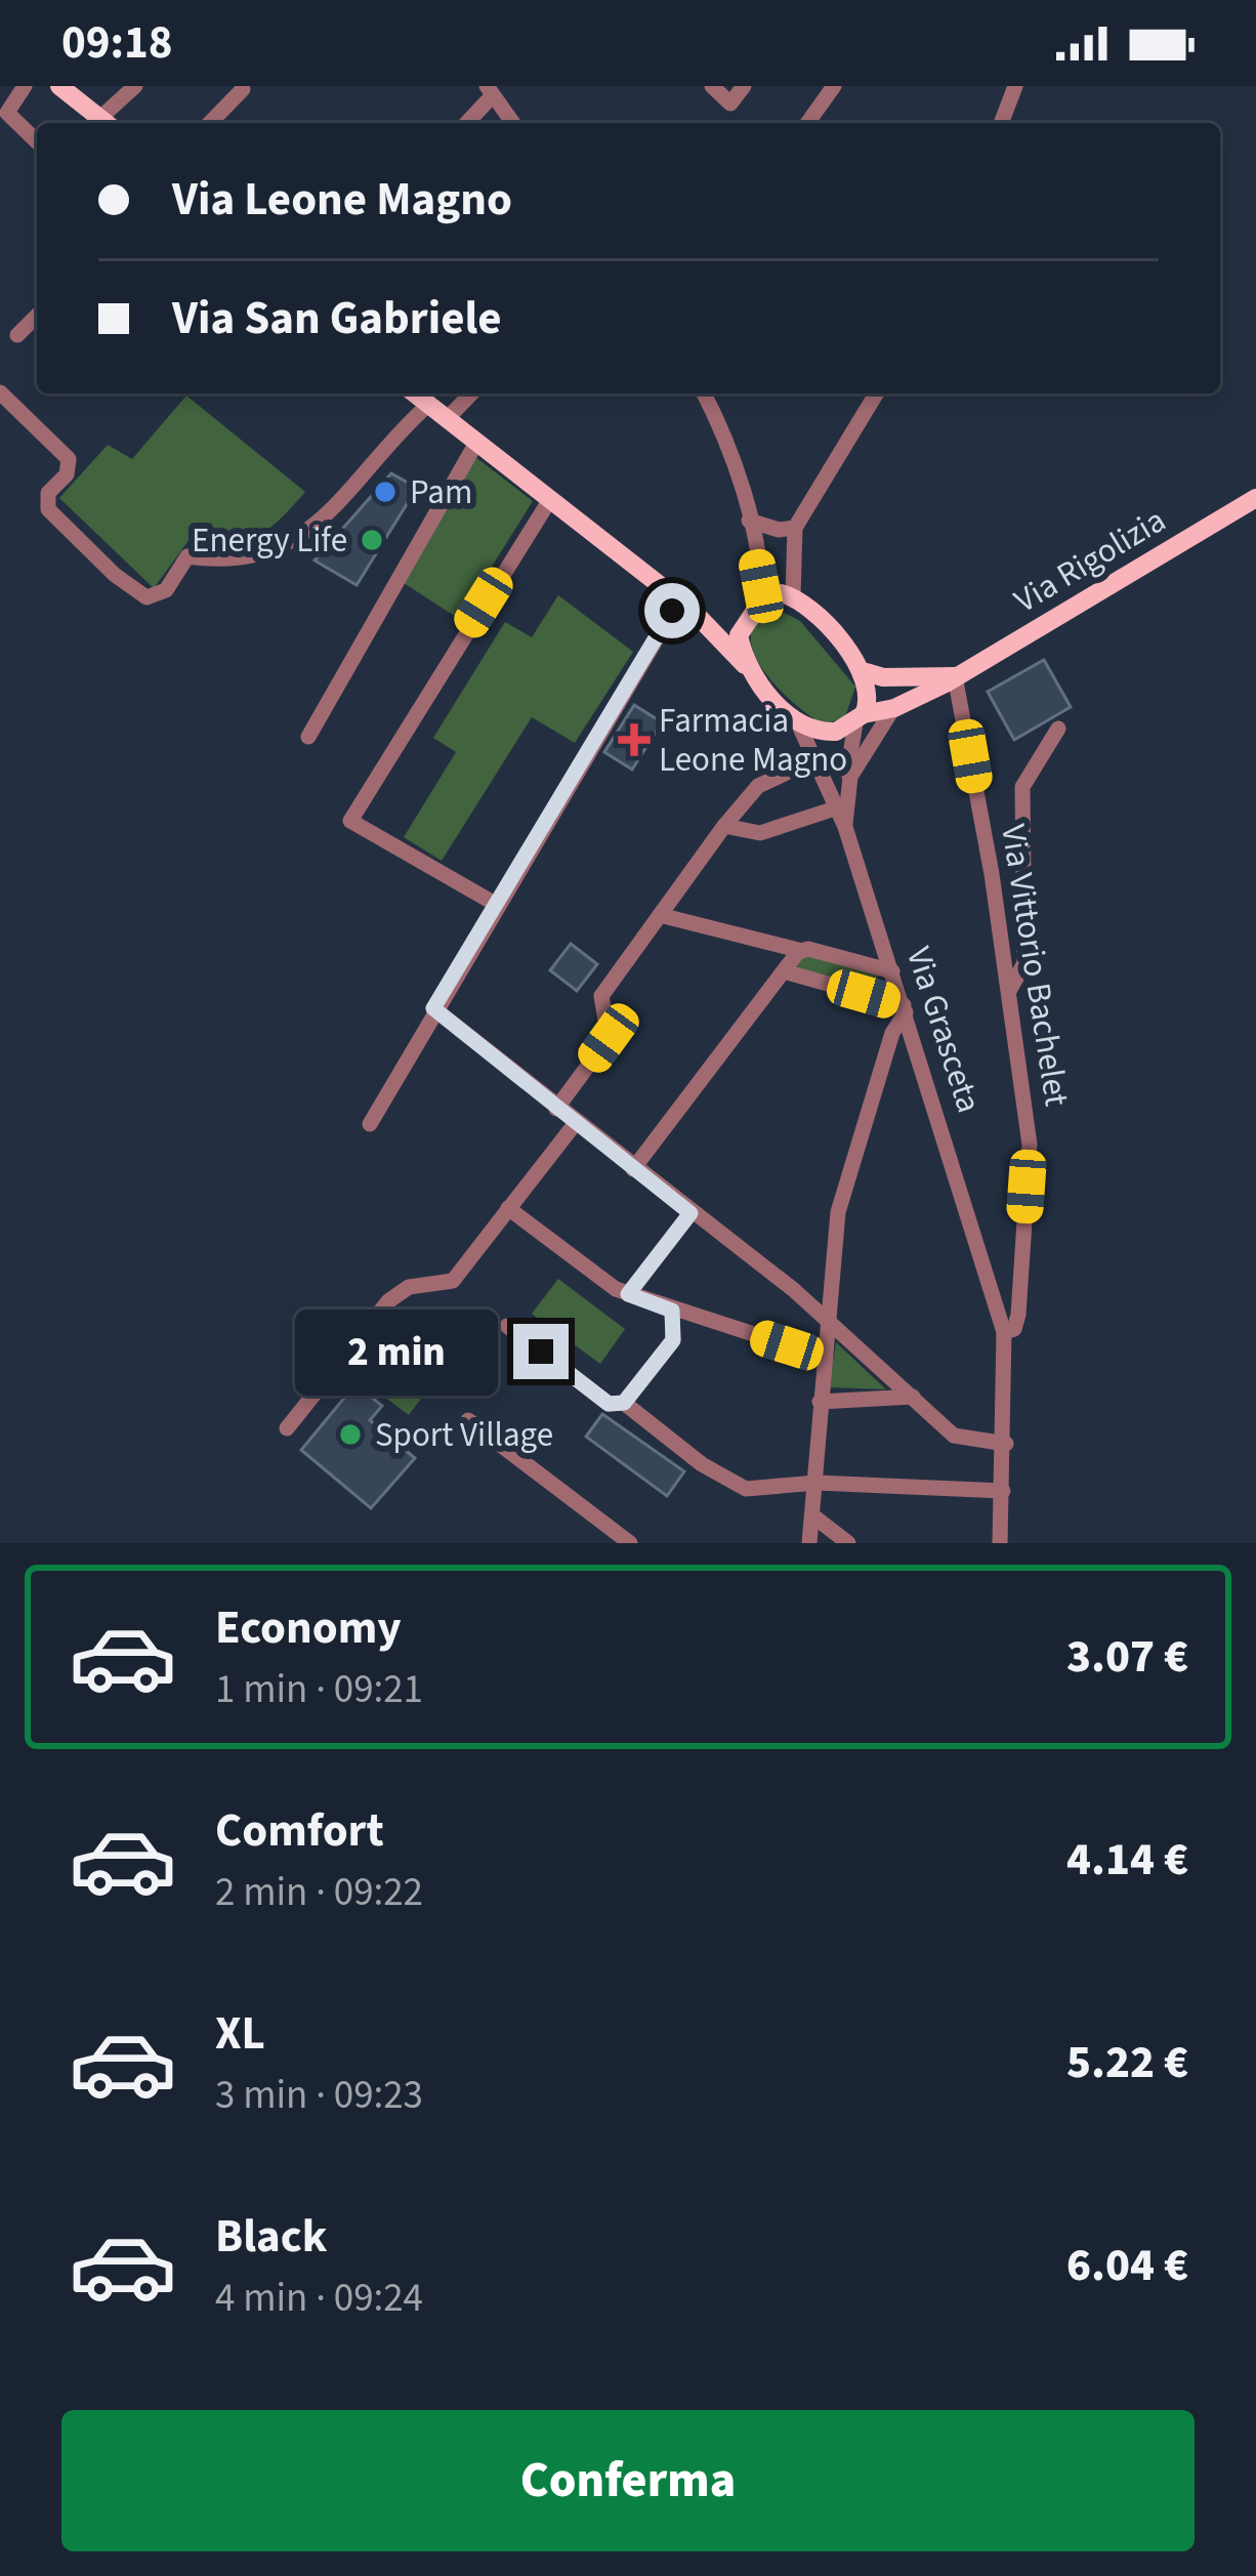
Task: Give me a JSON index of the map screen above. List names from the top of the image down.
{
  "streets": {
    "main road": ["Via Rigolizia"],
    "street": ["Via Vittorio Bachelet", "Via Grasceta"]
  },
  "crossings": [
    ["Via Rigolizia", "Via Vittorio Bachelet"],
    ["Via Vittorio Bachelet", "Via Grasceta"]
  ],
  "places": {
    "other": ["Pam", "Energy Life", "Sport Village"],
    "health": ["Farmacia Leone Magno"]
  },
  "page": {
    "status": "09:18",
    "banner": ["Via Leone Magno", "Via San Gabriele"],
    "bubble": "2 min",
    "list": [
      {
        "name": "Economy",
        "note": "1 min · 09:21",
        "value": "3.07 €"
      },
      {
        "name": "Comfort",
        "note": "2 min · 09:22",
        "value": "4.14 €"
      },
      {
        "name": "XL",
        "note": "3 min · 09:23",
        "value": "5.22 €"
      },
      {
        "name": "Black",
        "note": "4 min · 09:24",
        "value": "6.04 €"
      }
    ],
    "buttons": "Conferma"
  }
}
